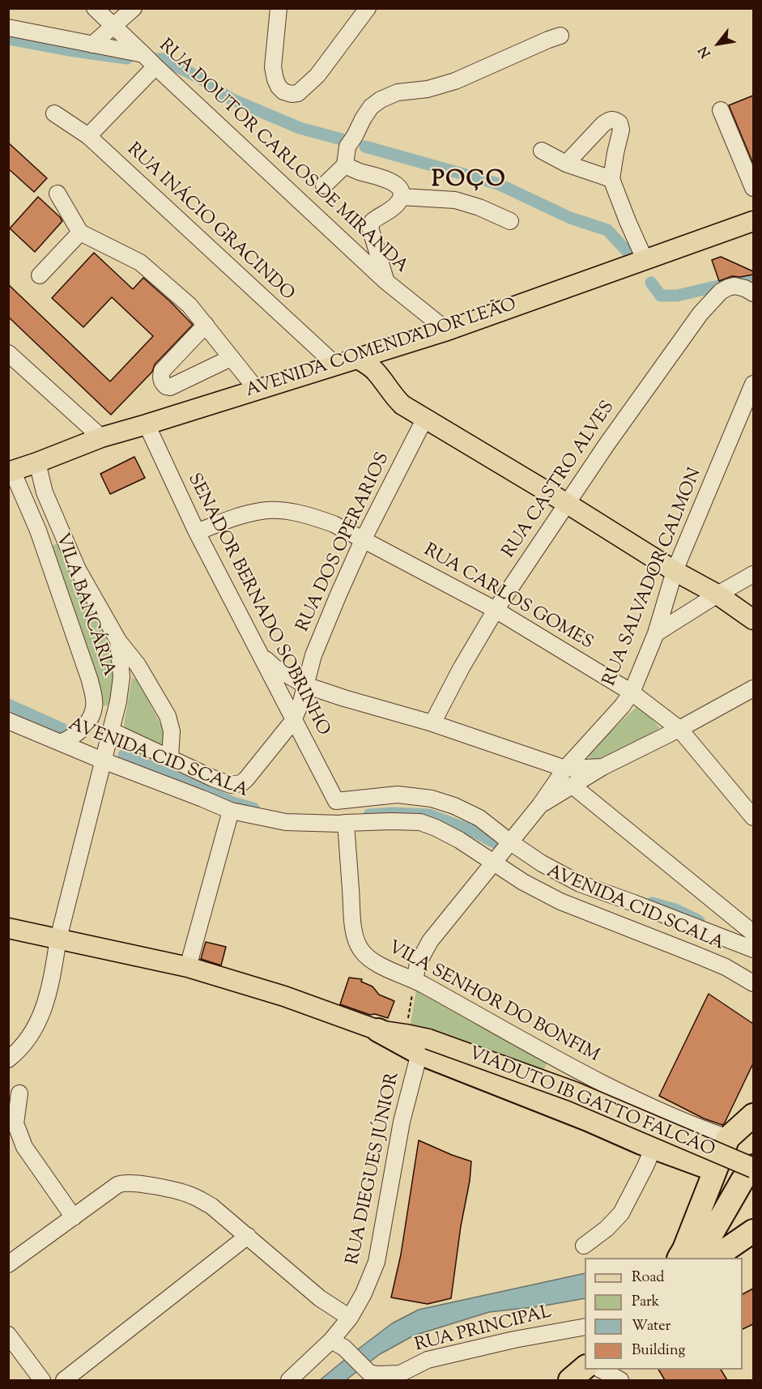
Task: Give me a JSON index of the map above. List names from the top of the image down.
{
  "streets": {
    "main road": ["AVENIDA COMENDADOR LEÃO", "VIADUTO IB GATTO FALCÃO"],
    "street": [
      "RUA DOUTOR CARLOS DE MIRANDA",
      "RUA INÁCIO GRACINDO",
      "RUA CASTRO ALVES",
      "RUA DOS OPERARIOS",
      "RUA SALVADOR CALMON",
      "RUA CARLOS GOMES",
      "VILA BANCÁRIA",
      "SENADOR BERNADO SOBRINHO",
      "AVENIDA CID SCALA",
      "VILA SENHOR DO BONFIM",
      "RUA DIEGUES JÚNIOR",
      "RUA PRINCIPAL"
    ]
  },
  "crossings": [
    ["RUA DOUTOR CARLOS DE MIRANDA", "AVENIDA COMENDADOR LEÃO"],
    ["RUA INÁCIO GRACINDO", "AVENIDA COMENDADOR LEÃO"],
    ["AVENIDA COMENDADOR LEÃO", "VILA BANCÁRIA"],
    ["AVENIDA COMENDADOR LEÃO", "SENADOR BERNADO SOBRINHO"],
    ["RUA CASTRO ALVES", "RUA CARLOS GOMES"],
    ["RUA DOS OPERARIOS", "RUA CARLOS GOMES"],
    ["RUA DOS OPERARIOS", "SENADOR BERNADO SOBRINHO"],
    ["RUA DOS OPERARIOS", "AVENIDA CID SCALA"],
    ["RUA SALVADOR CALMON", "RUA CARLOS GOMES"],
    ["RUA SALVADOR CALMON", "AVENIDA CID SCALA"],
    ["RUA SALVADOR CALMON", "VILA SENHOR DO BONFIM"],
    ["RUA CARLOS GOMES", "SENADOR BERNADO SOBRINHO"],
    ["VILA BANCÁRIA", "AVENIDA CID SCALA"],
    ["SENADOR BERNADO SOBRINHO", "AVENIDA CID SCALA"],
    ["AVENIDA CID SCALA", "VILA SENHOR DO BONFIM"],
    ["VIADUTO IB GATTO FALCÃO", "RUA DIEGUES JÚNIOR"]
  ],
  "districts": ["POÇO"],
  "legend": [
    "Road",
    "Park",
    "Water",
    "Building"
  ],
  "north": "bottom left"
}
